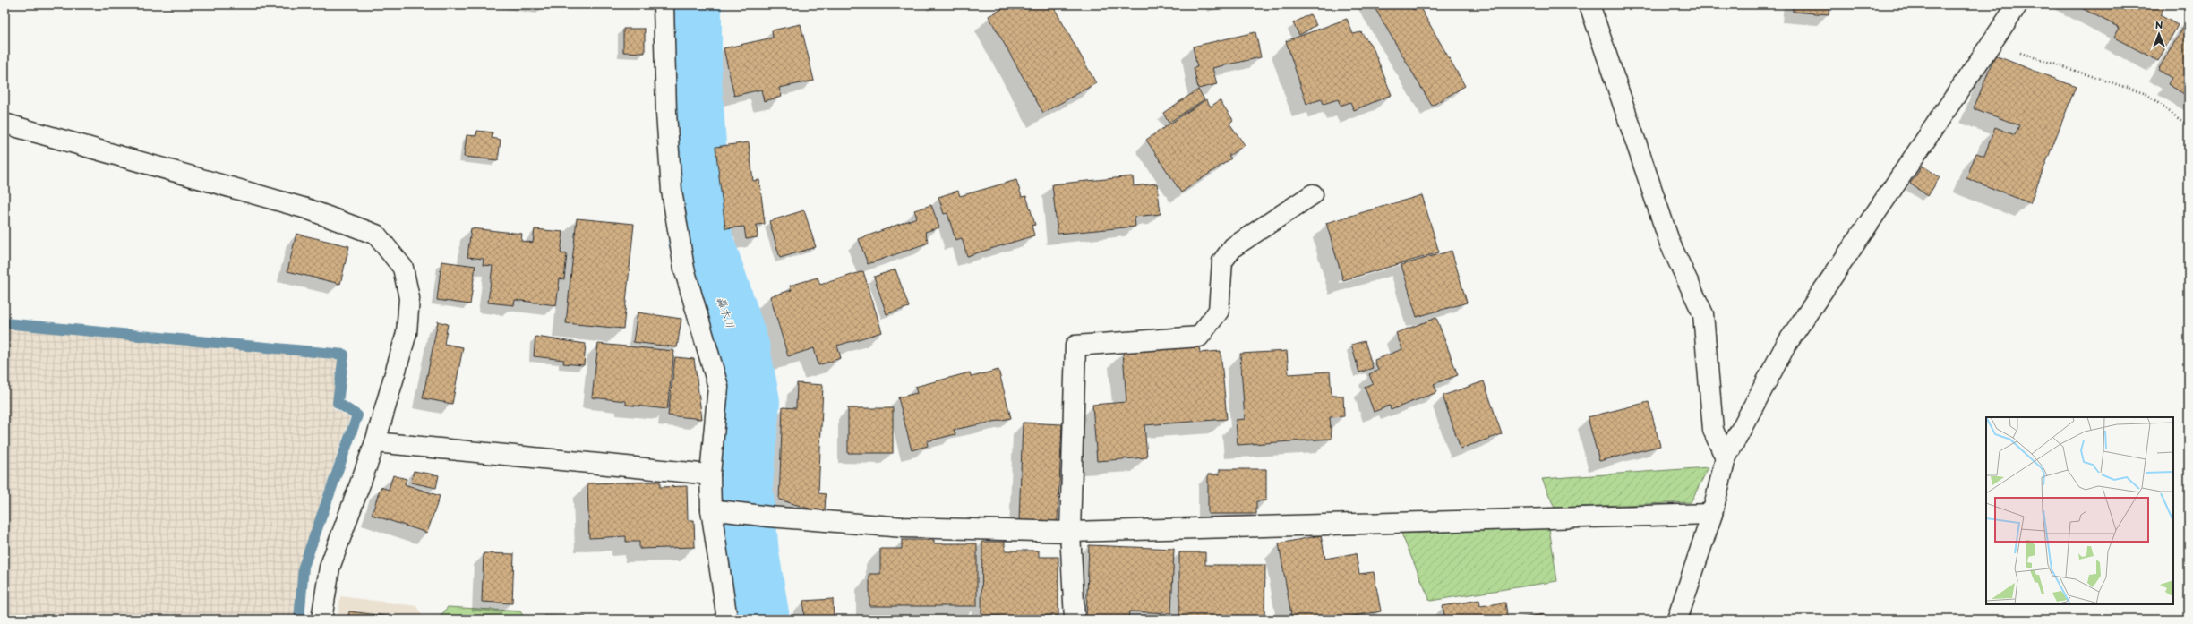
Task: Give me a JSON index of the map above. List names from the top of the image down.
{
  "water": ["轟木川"],
  "north": "top"
}
